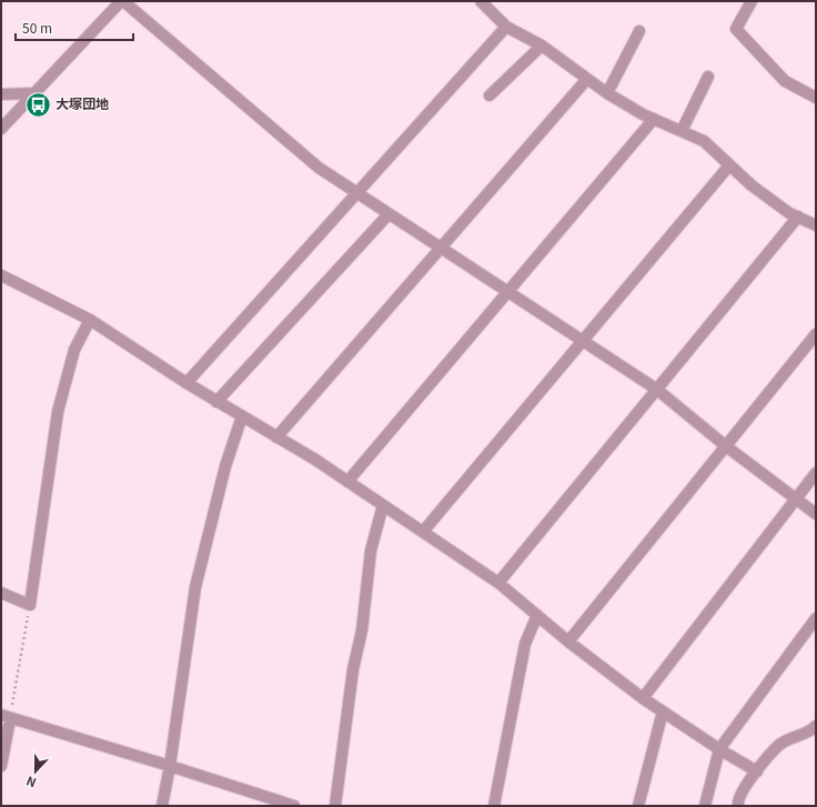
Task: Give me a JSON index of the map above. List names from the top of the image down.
{
  "places": {
    "bus stop": ["大塚団地"]
  },
  "scale_bar": "50 m",
  "north": "bottom"
}
